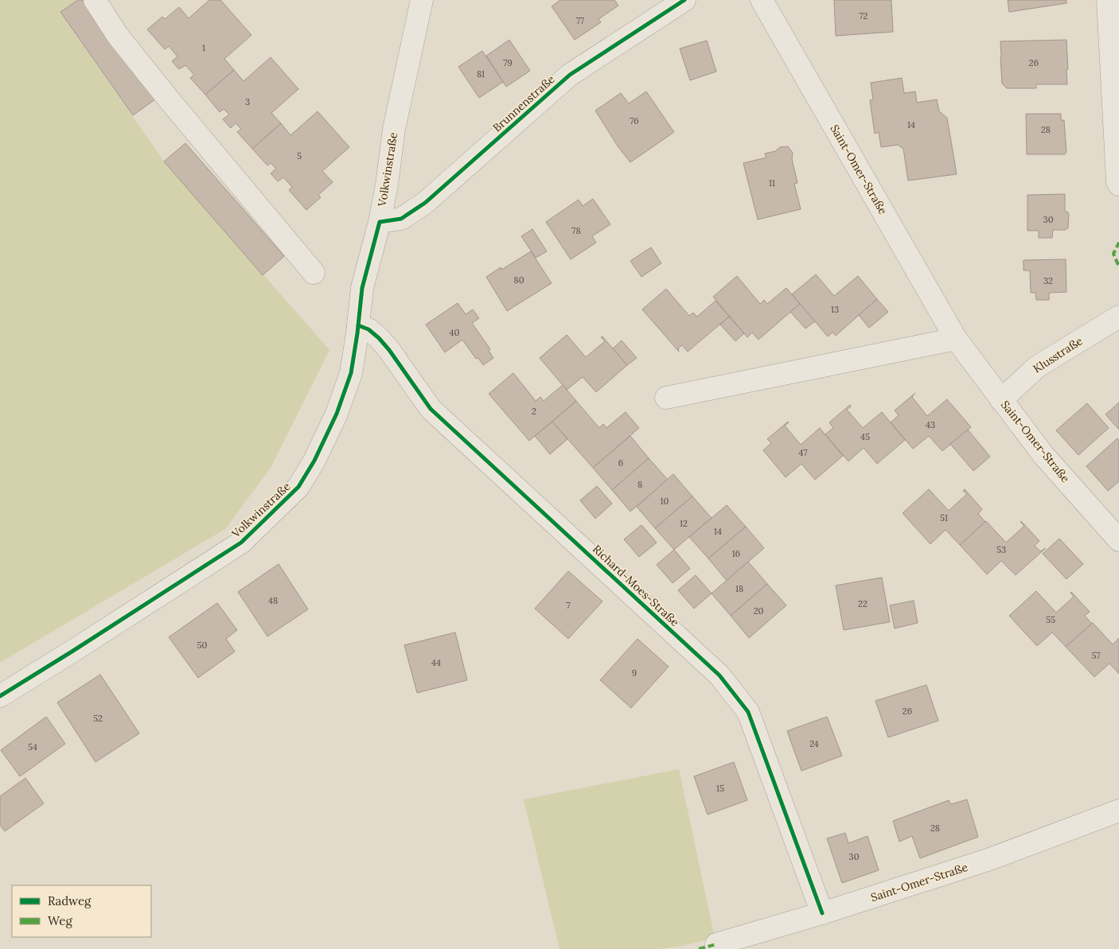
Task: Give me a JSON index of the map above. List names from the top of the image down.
{
  "streets": {
    "street": [
      "Brunnenstraße",
      "Volkwinstraße",
      "Saint-Omer-Straße",
      "Klusstraße",
      "Richard-Moes-Straße"
    ]
  },
  "crossings": [
    ["Brunnenstraße", "Volkwinstraße"],
    ["Volkwinstraße", "Richard-Moes-Straße"],
    ["Saint-Omer-Straße", "Klusstraße"],
    ["Saint-Omer-Straße", "Richard-Moes-Straße"]
  ],
  "house_numbers": [
    "72",
    "77",
    "1",
    "79",
    "26",
    "81",
    "3",
    "76",
    "14",
    "28",
    "5",
    "11",
    "30",
    "78",
    "80",
    "32",
    "13",
    "40",
    "2",
    "43",
    "45",
    "47",
    "6",
    "8",
    "10",
    "51",
    "12",
    "14",
    "53",
    "16",
    "18",
    "48",
    "22",
    "7",
    "20",
    "55",
    "50",
    "57",
    "44",
    "9",
    "26",
    "52",
    "24",
    "54",
    "15",
    "28",
    "30"
  ],
  "legend": ["Radweg", "Weg"]
}
